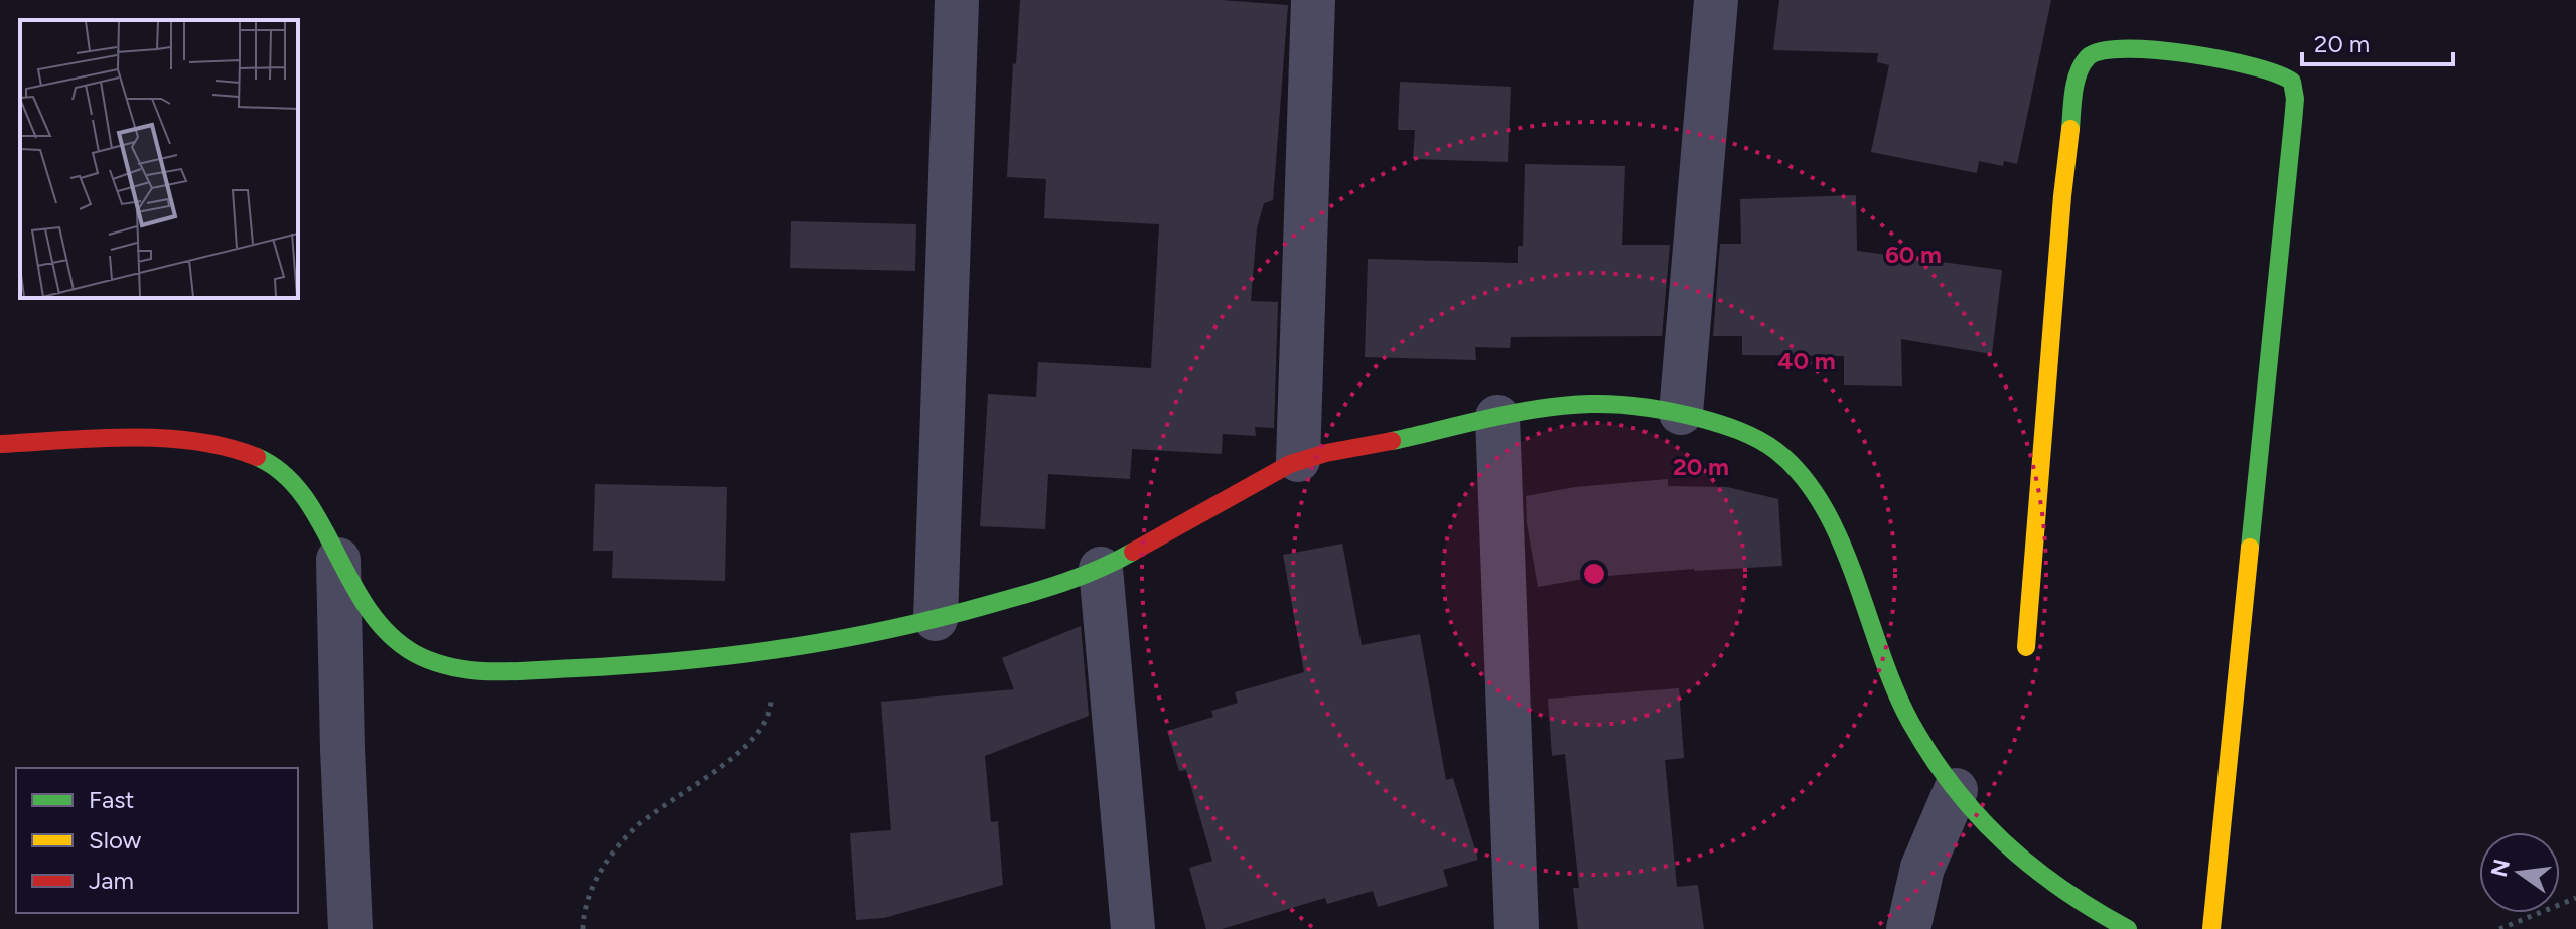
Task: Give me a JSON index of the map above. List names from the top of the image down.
{
  "legend": ["Fast", "Slow", "Jam"],
  "scale_bar": "20 m",
  "north": "left",
  "rings": ["60 m", "40 m", "20 m"]
}
